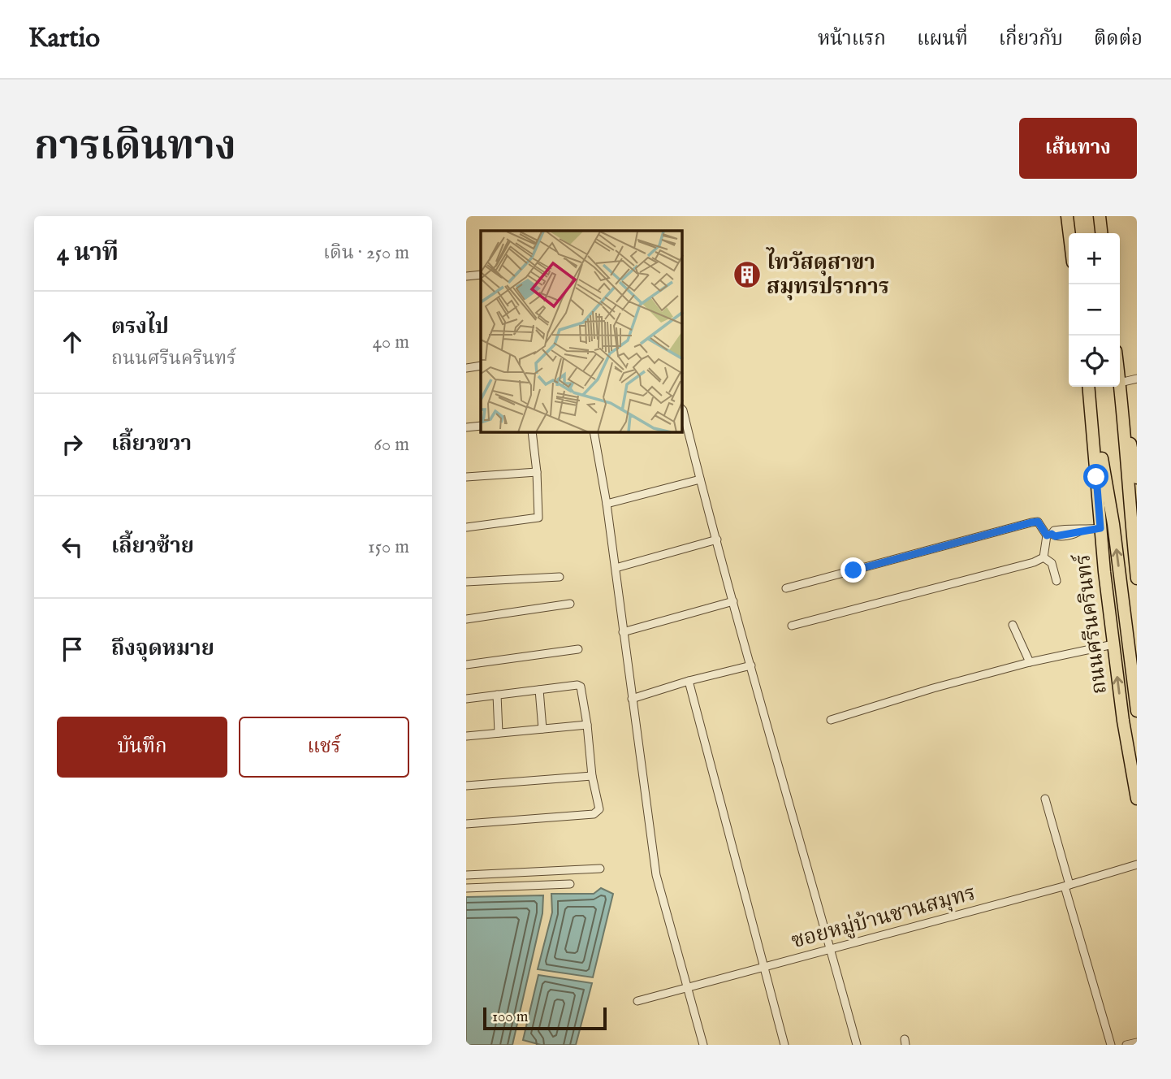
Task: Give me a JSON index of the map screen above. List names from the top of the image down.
{
  "streets": {
    "main road": ["ถนนศรีนครินทร์"],
    "street": ["ซอยหมู่บ้านชานสมุทร"]
  },
  "places": {
    "building": ["ไทวัสดุสาขา สมุทรปราการ"]
  },
  "scale_bar": "100 m",
  "page": {
    "header": "Kartio",
    "nav": [
      "หน้าแรก",
      "แผนที่",
      "เกี่ยวกับ",
      "ติดต่อ"
    ],
    "title": "การเดินทาง",
    "buttons": [
      "เส้นทาง",
      ["บันทึก", "แชร์"]
    ],
    "heading": ["4 นาที", "เดิน · 250 m"],
    "map_buttons": ["+", "−"],
    "list": [
      ["ตรงไป", "ถนนศรีนครินทร์", "40 m"],
      ["เลี้ยวขวา", "60 m"],
      ["เลี้ยวซ้าย", "150 m"],
      "ถึงจุดหมาย"
    ],
    "scale": "100 m"
  }
}
